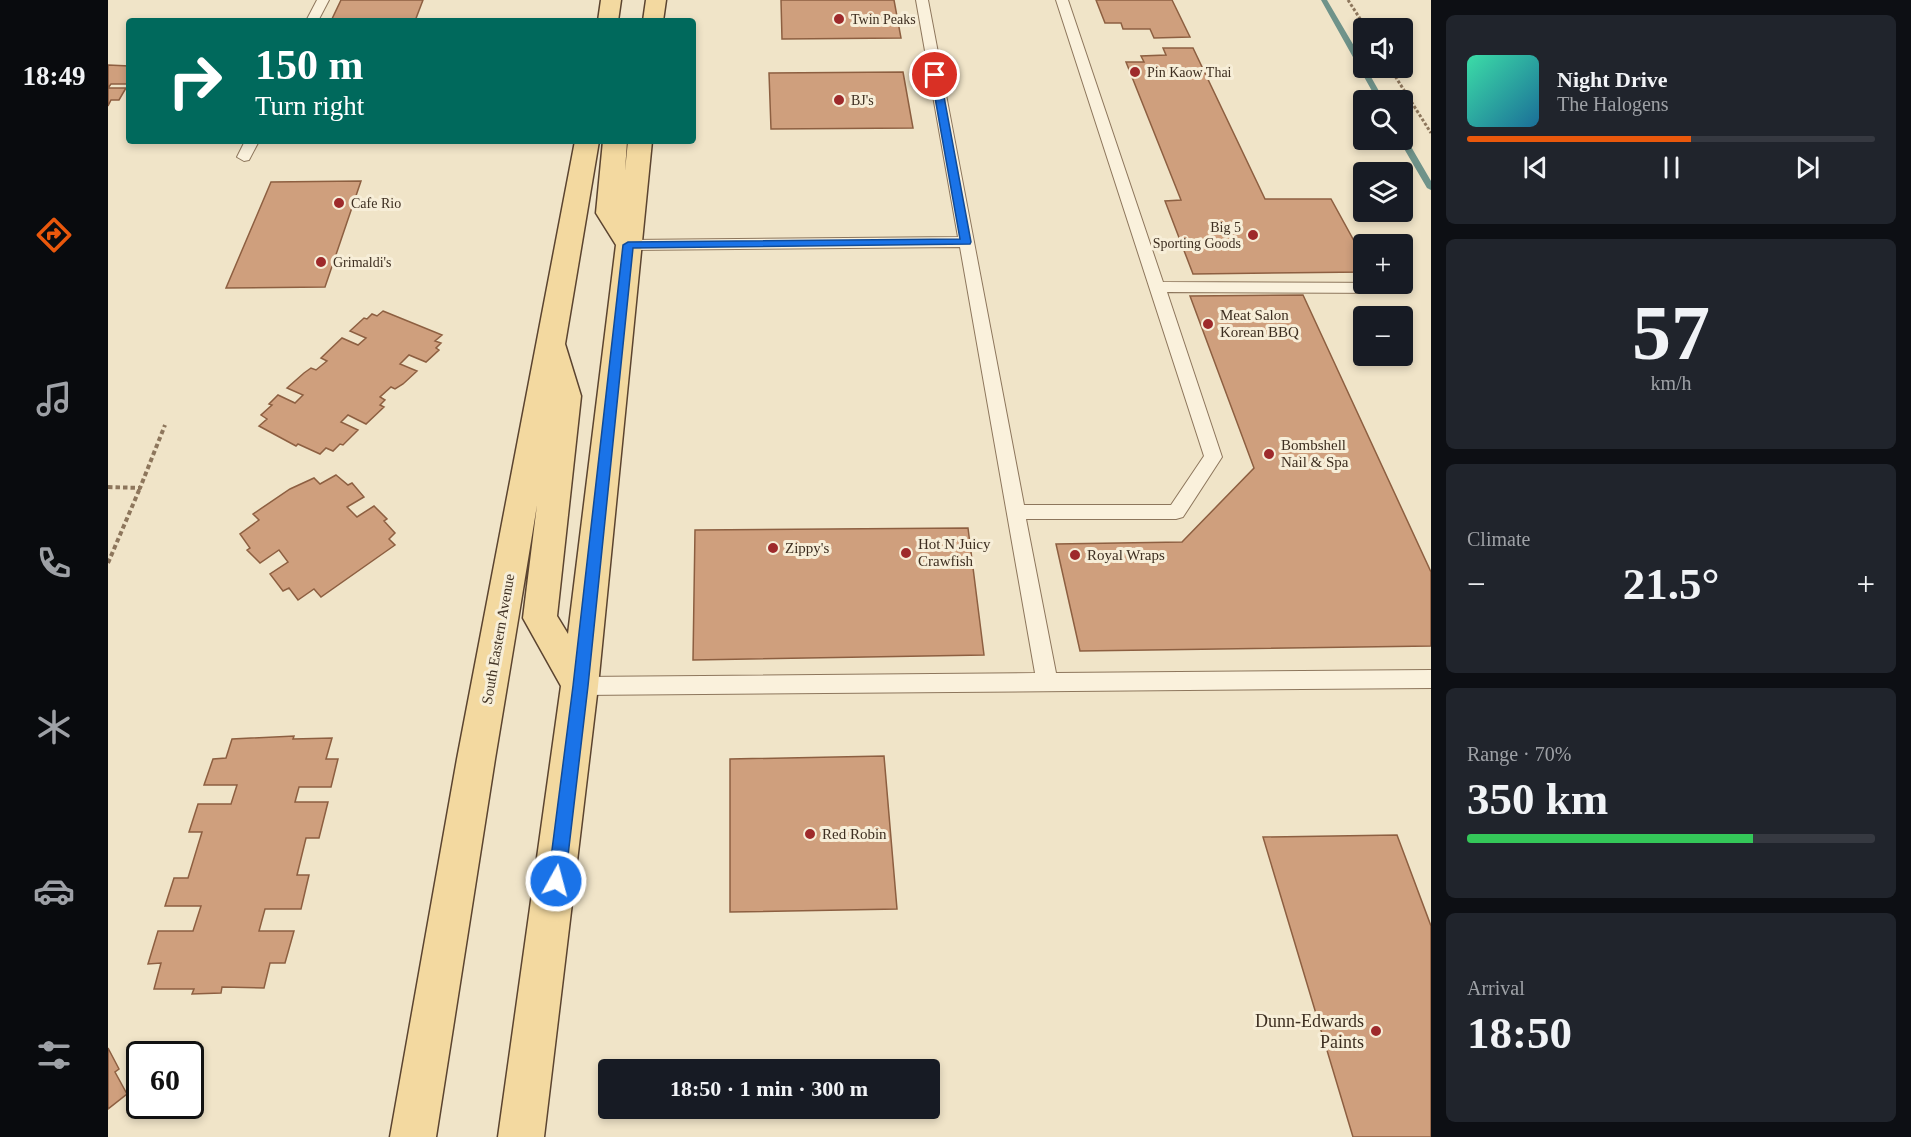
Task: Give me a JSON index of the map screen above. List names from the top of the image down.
{
  "streets": {
    "main road": ["South Eastern Avenue"]
  },
  "places": [
    "Twin Peaks",
    "Pin Kaow Thai",
    "BJ's",
    "Cafe Rio",
    "Big 5 Sporting Goods",
    "Grimaldi's",
    "Meat Salon Korean BBQ",
    "Bombshell Nail & Spa",
    "Zippy's",
    "Hot N Juicy Crawfish",
    "Royal Wraps",
    "Red Robin",
    "Dunn-Edwards Paints"
  ],
  "page": {
    "tabs": "18:49",
    "map_buttons": ["+", "−"],
    "turn": ["150 m", "Turn right"],
    "song": ["Night Drive", "The Halogens"],
    "tile": [
      ["57", "km/h"],
      "Climate",
      ["Range · 70%", "350 km"],
      ["Arrival", "18:50"]
    ],
    "heat": ["−", "21.5°", "+"],
    "limit": "60",
    "trip": "18:50 · 1 min · 300 m"
  }
}
